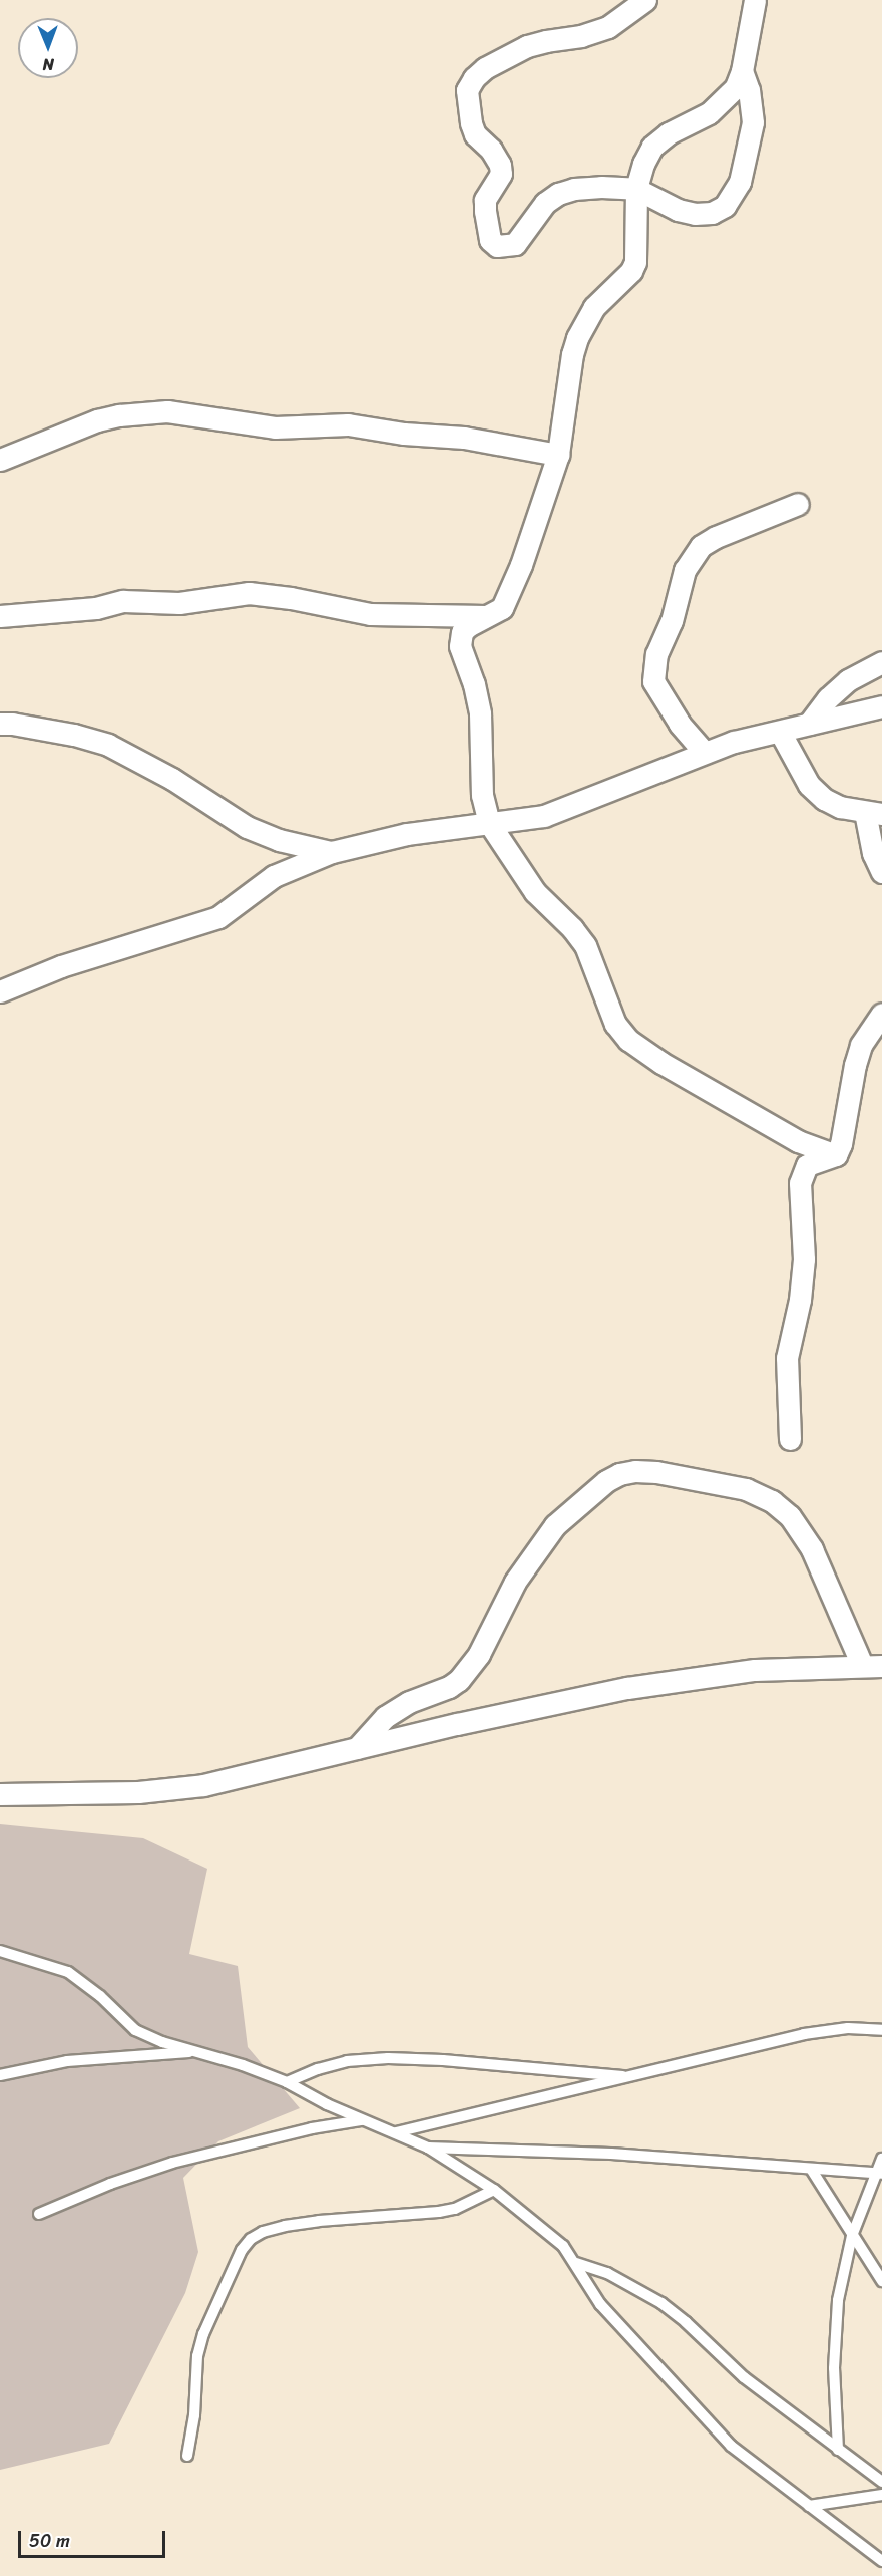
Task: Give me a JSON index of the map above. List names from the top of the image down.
{
  "scale_bar": "50 m",
  "north": "bottom"
}
